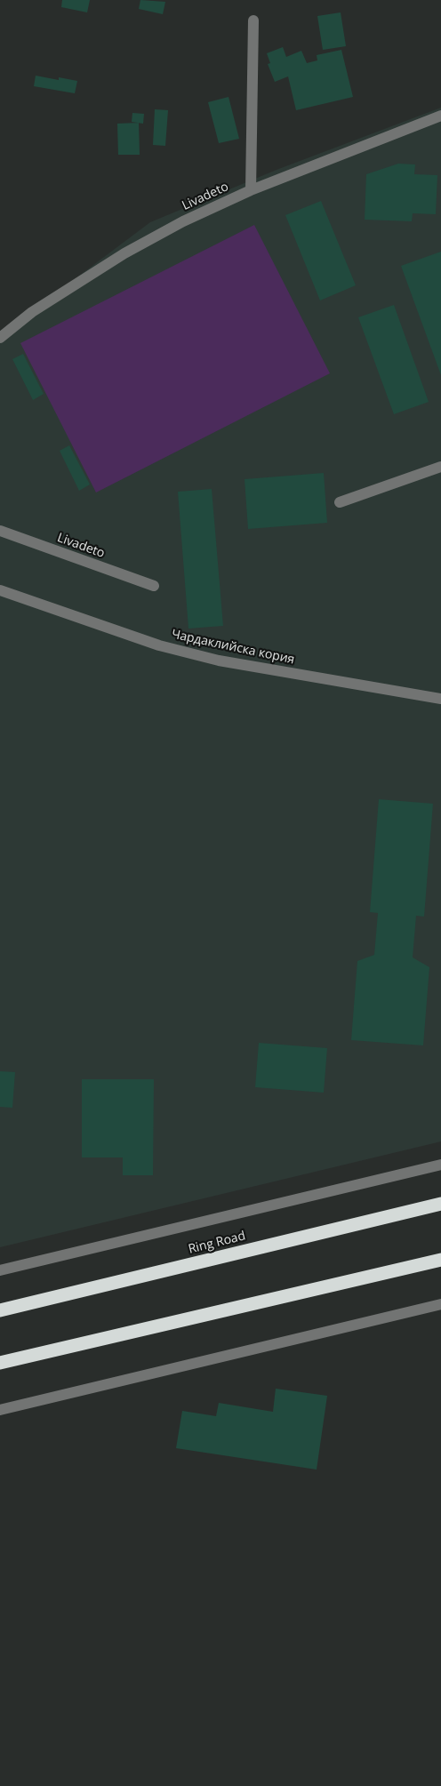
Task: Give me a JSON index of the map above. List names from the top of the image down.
{
  "streets": {
    "highway": ["Ring Road"],
    "street": ["Livadeto", "Чардаклийска кория"]
  }
}
